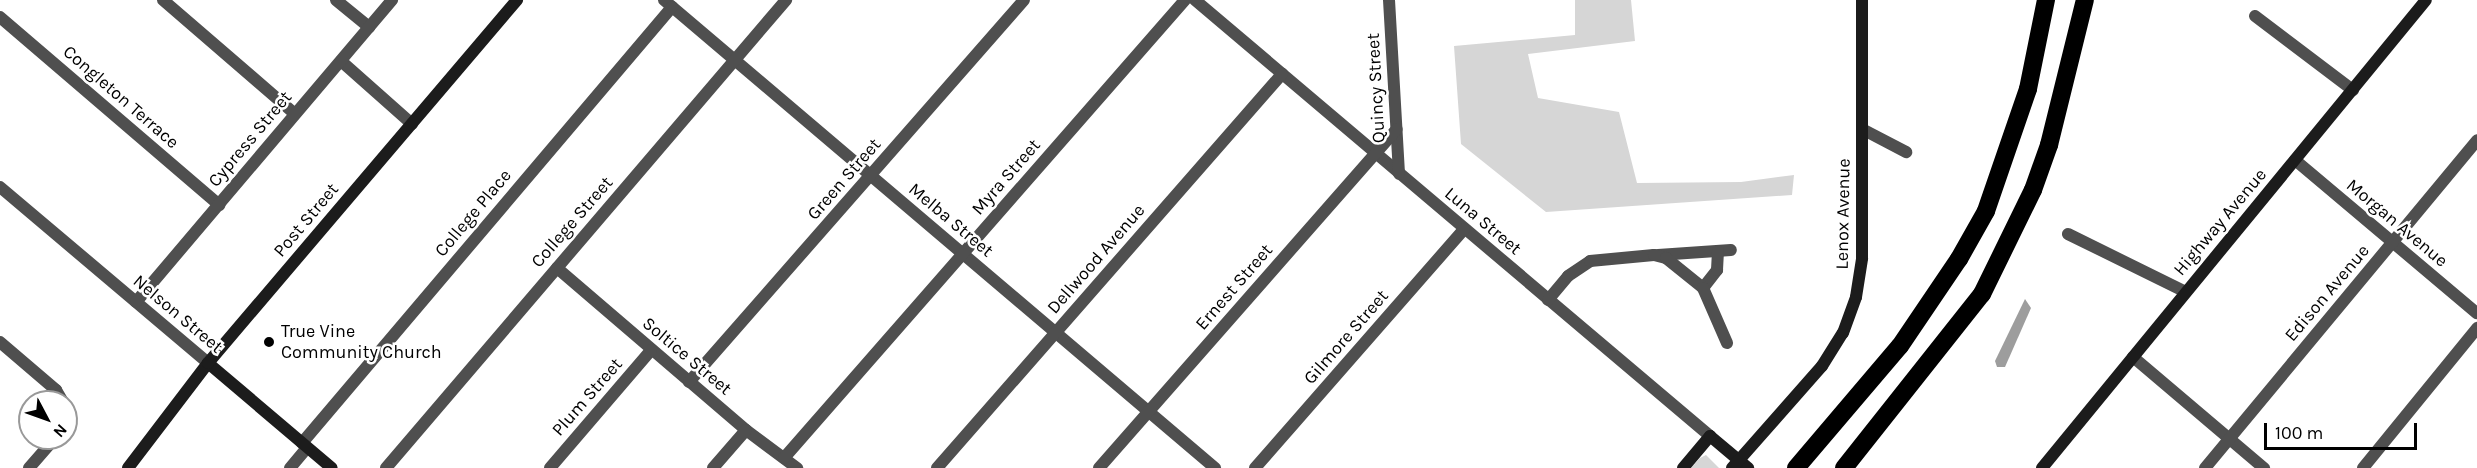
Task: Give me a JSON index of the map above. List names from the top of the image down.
{
  "streets": {
    "main road": [
      "Lenox Avenue",
      "Post Street",
      "Luna Street",
      "Highway Avenue",
      "Nelson Street"
    ],
    "street": [
      "Quincy Street",
      "Congleton Terrace",
      "Cypress Street",
      "Myra Street",
      "Green Street",
      "College Place",
      "Melba Street",
      "College Street",
      "Morgan Avenue",
      "Dellwood Avenue",
      "Ernest Street",
      "Edison Avenue",
      "Gilmore Street",
      "Soltice Street",
      "Plum Street"
    ]
  },
  "crossings": [
    ["Quincy Street", "Luna Street"],
    ["Quincy Street", "Ernest Street"],
    ["Congleton Terrace", "Cypress Street"],
    ["Cypress Street", "Nelson Street"],
    ["Myra Street", "Melba Street"],
    ["Myra Street", "Soltice Street"],
    ["Green Street", "Melba Street"],
    ["Green Street", "Soltice Street"],
    ["College Place", "Melba Street"],
    ["College Place", "Nelson Street"],
    ["Lenox Avenue", "Luna Street"],
    ["Post Street", "Nelson Street"],
    ["Melba Street", "College Street"],
    ["Melba Street", "Dellwood Avenue"],
    ["Melba Street", "Ernest Street"],
    ["Luna Street", "Dellwood Avenue"],
    ["Luna Street", "Ernest Street"],
    ["Luna Street", "Gilmore Street"],
    ["College Street", "Soltice Street"],
    ["Highway Avenue", "Morgan Avenue"],
    ["Morgan Avenue", "Edison Avenue"],
    ["Soltice Street", "Plum Street"]
  ],
  "places": ["True Vine Community Church"],
  "scale_bar": "100 m",
  "north": "bottom right"
}
